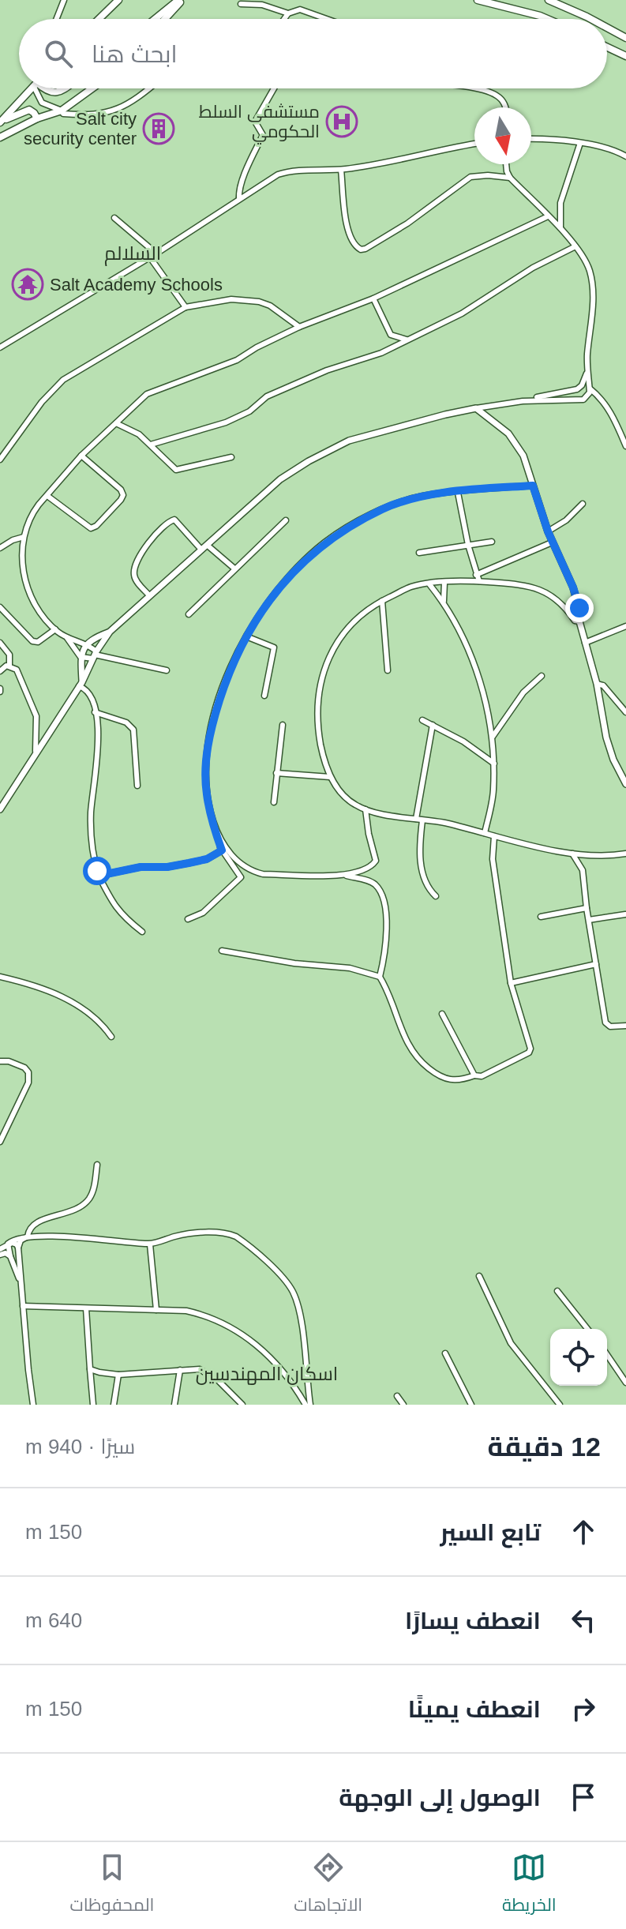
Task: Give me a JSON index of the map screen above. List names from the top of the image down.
{
  "districts": ["السلالم", "اسكان المهندسين"],
  "places": {
    "hospital": ["مستشفى السلط الحكومي"],
    "building": ["Salt city security center"],
    "temple": ["Salt Academy Schools"]
  },
  "north": "bottom",
  "page": {
    "search": "ابحث هنا",
    "heading": ["12 دقيقة", "سيرًا · 940 m"],
    "list": [
      ["تابع السير", "150 m"],
      ["انعطف يسارًا", "640 m"],
      ["انعطف يمينًا", "150 m"],
      "الوصول إلى الوجهة"
    ],
    "nav": ["الخريطة", "الاتجاهات", "المحفوظات"]
  }
}
